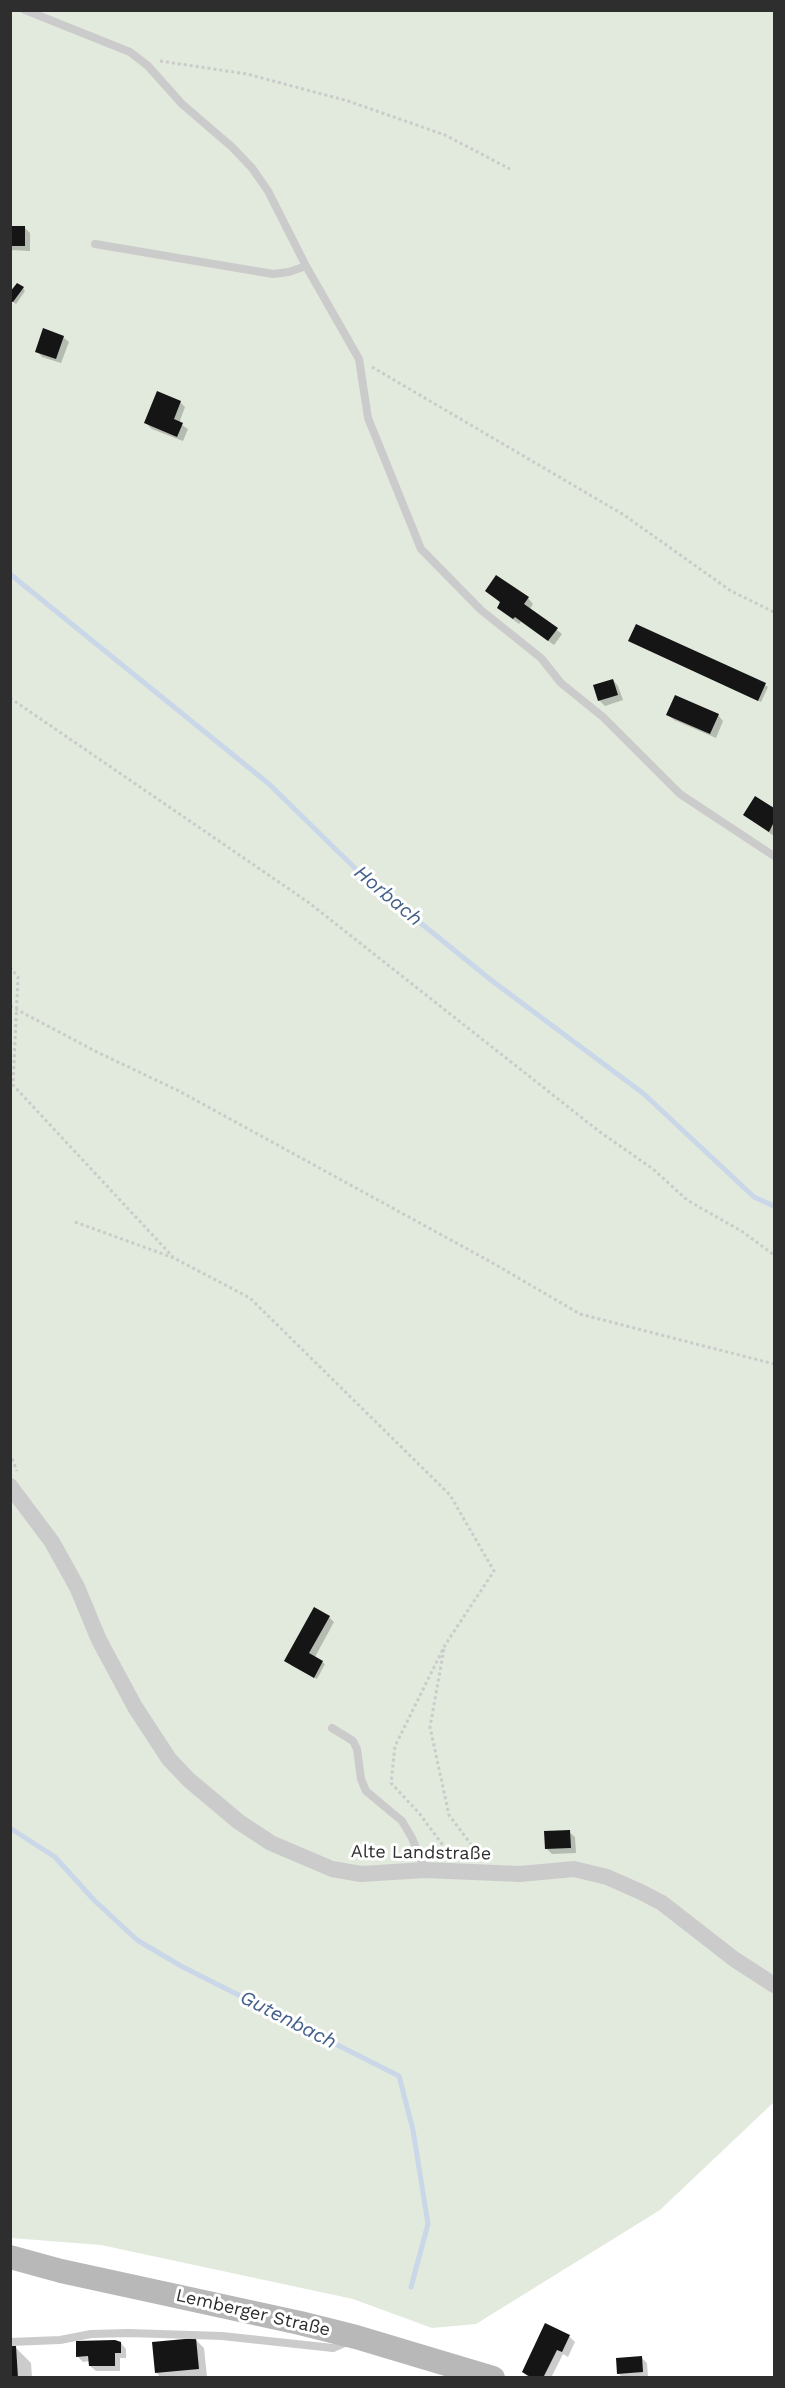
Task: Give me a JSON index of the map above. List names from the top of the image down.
{
  "streets": {
    "main road": ["Lemberger Straße"],
    "street": ["Alte Landstraße"]
  },
  "water": ["Horbach", "Gutenbach"]
}
